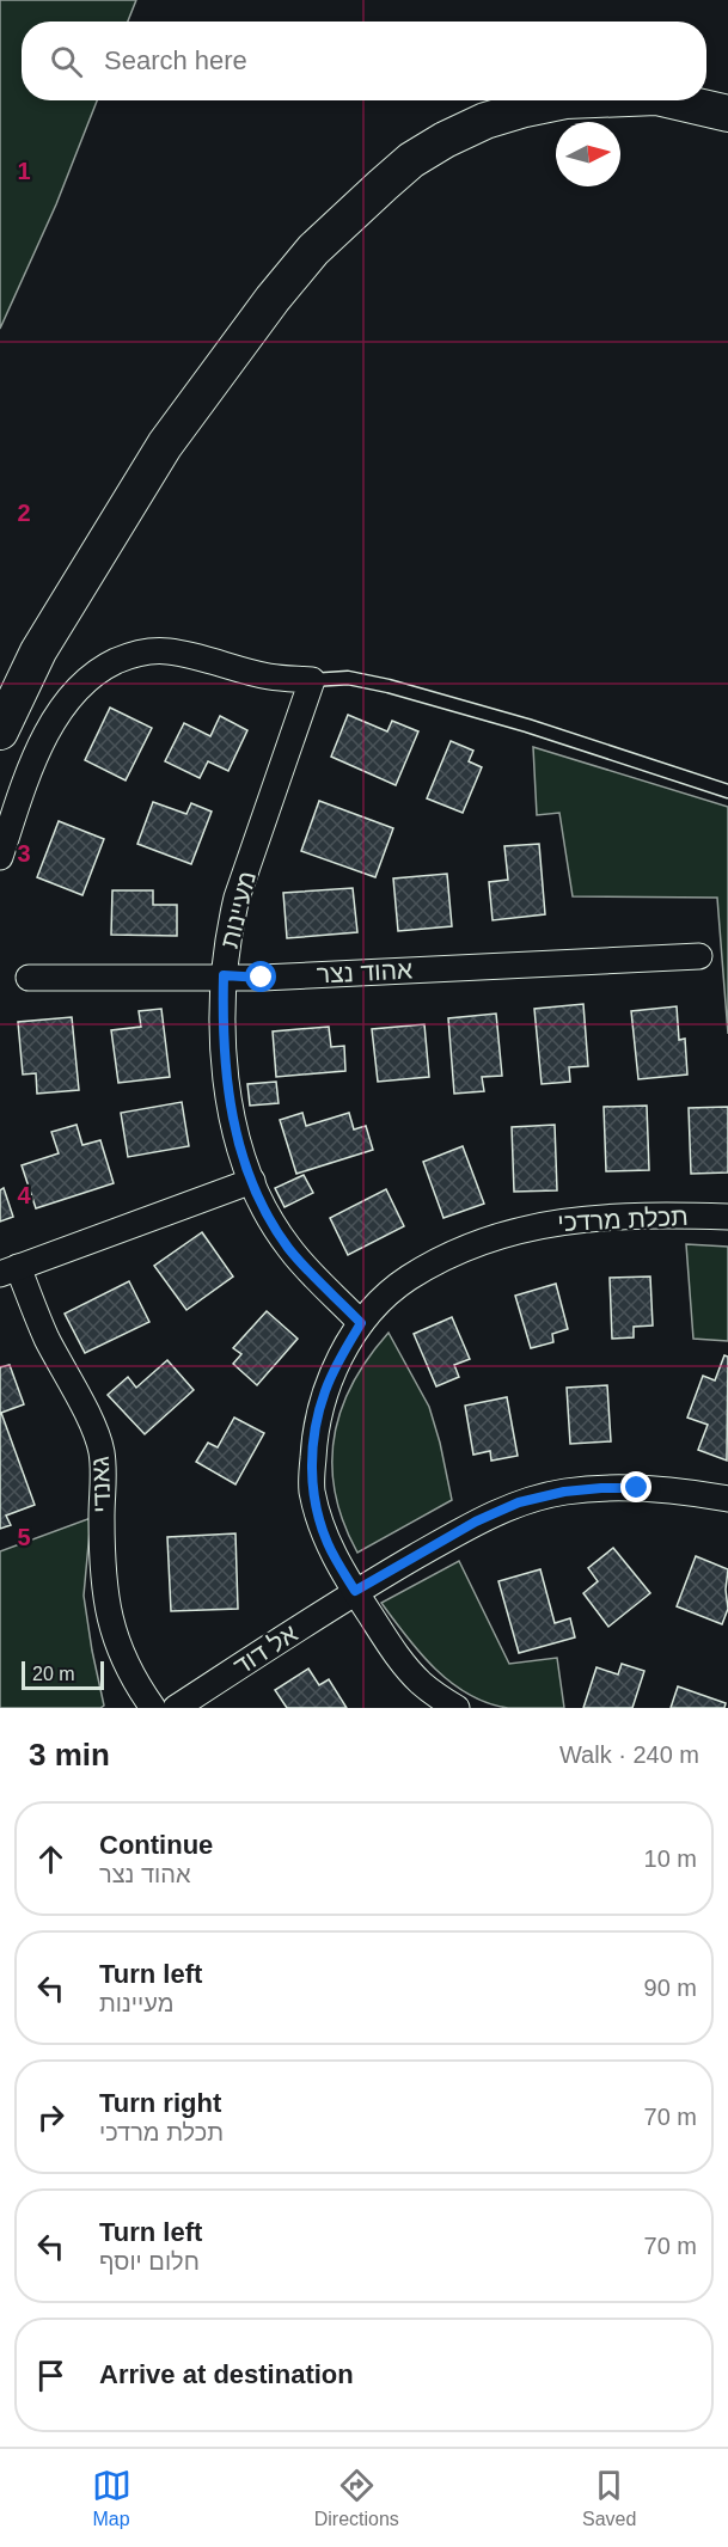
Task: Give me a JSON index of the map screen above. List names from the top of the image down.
{
  "streets": {
    "street": [
      "מעיינות",
      "אהוד נצר",
      "תכלת מרדכי",
      "גאנדי",
      "אל דוד"
    ]
  },
  "crossings": [
    ["מעיינות", "אהוד נצר"],
    ["מעיינות", "תכלת מרדכי"],
    ["תכלת מרדכי", "אל דוד"]
  ],
  "scale_bar": "20 m",
  "north": "right",
  "page": {
    "search": "Search here",
    "scale": "20 m",
    "heading": ["3 min", "Walk · 240 m"],
    "list": [
      ["Continue", "אהוד נצר", "10 m"],
      ["Turn left", "מעיינות", "90 m"],
      ["Turn right", "תכלת מרדכי", "70 m"],
      ["Turn left", "חלום יוסף", "70 m"],
      "Arrive at destination"
    ],
    "nav": ["Map", "Directions", "Saved"]
  },
  "grid": {
    "rows": [
      "1",
      "2",
      "3",
      "4",
      "5"
    ]
  }
}
